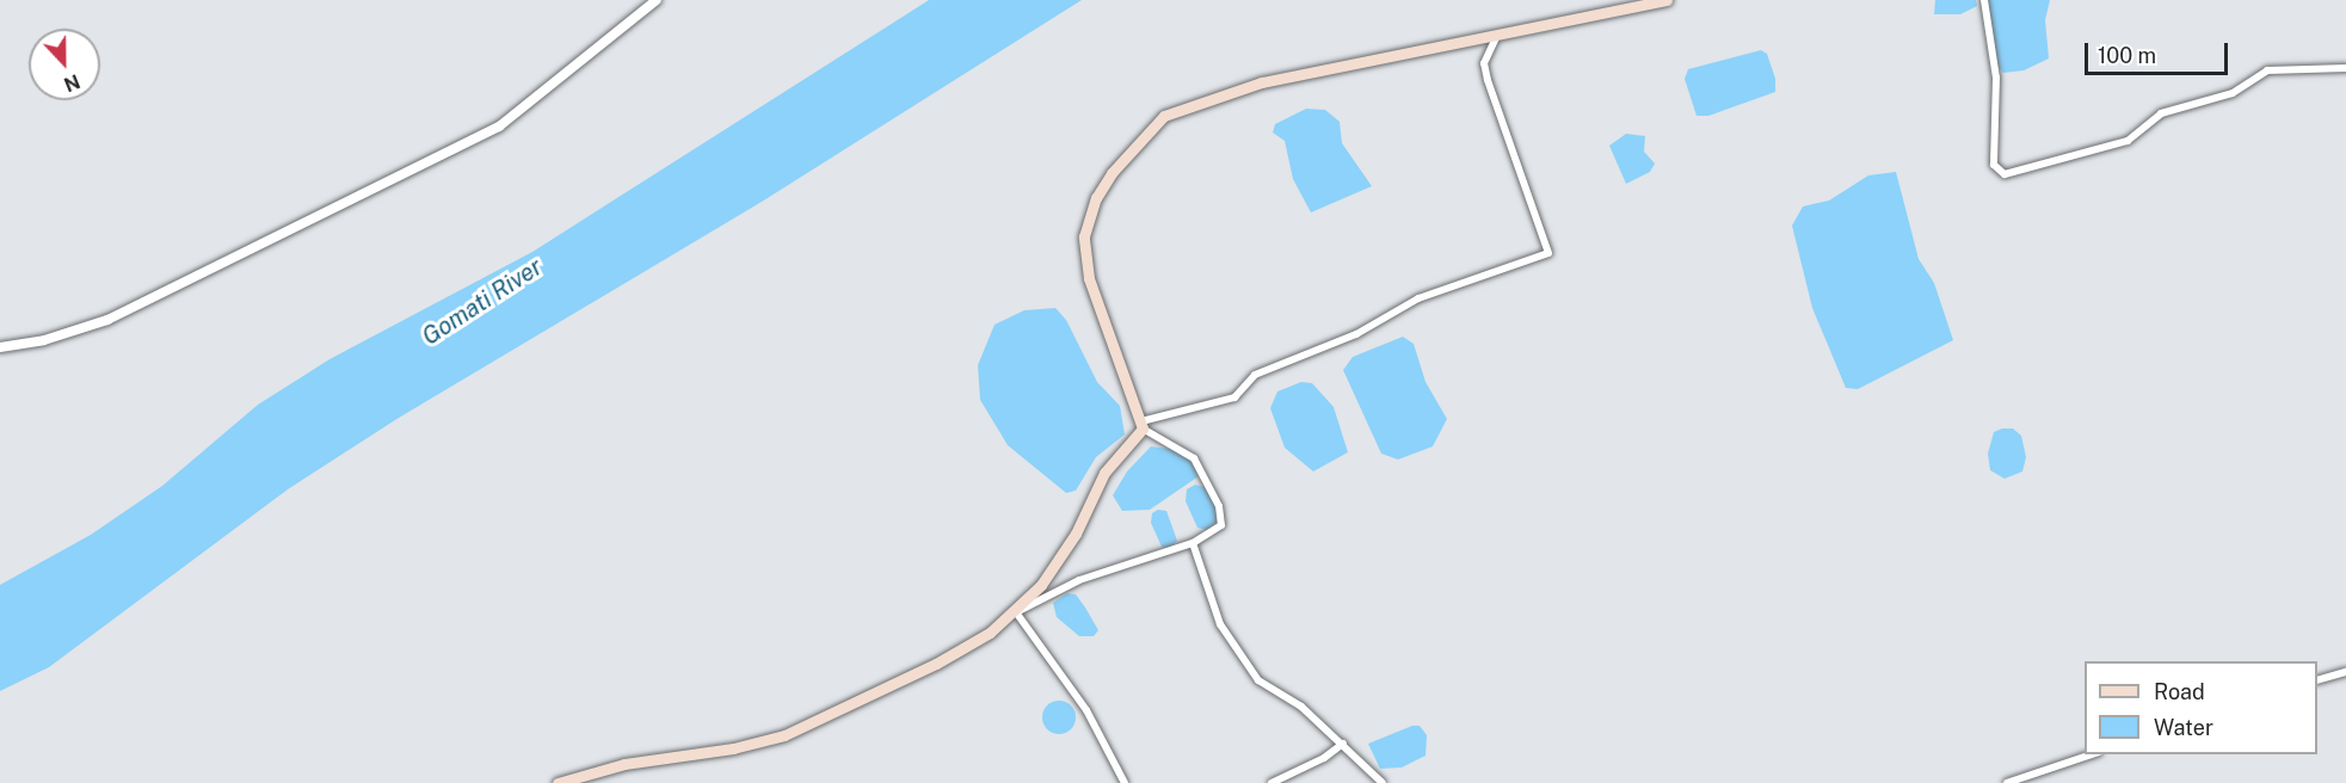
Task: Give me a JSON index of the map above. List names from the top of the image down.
{
  "water": ["Gomati River"],
  "legend": ["Road", "Water"],
  "scale_bar": "100 m",
  "north": "bottom"
}
